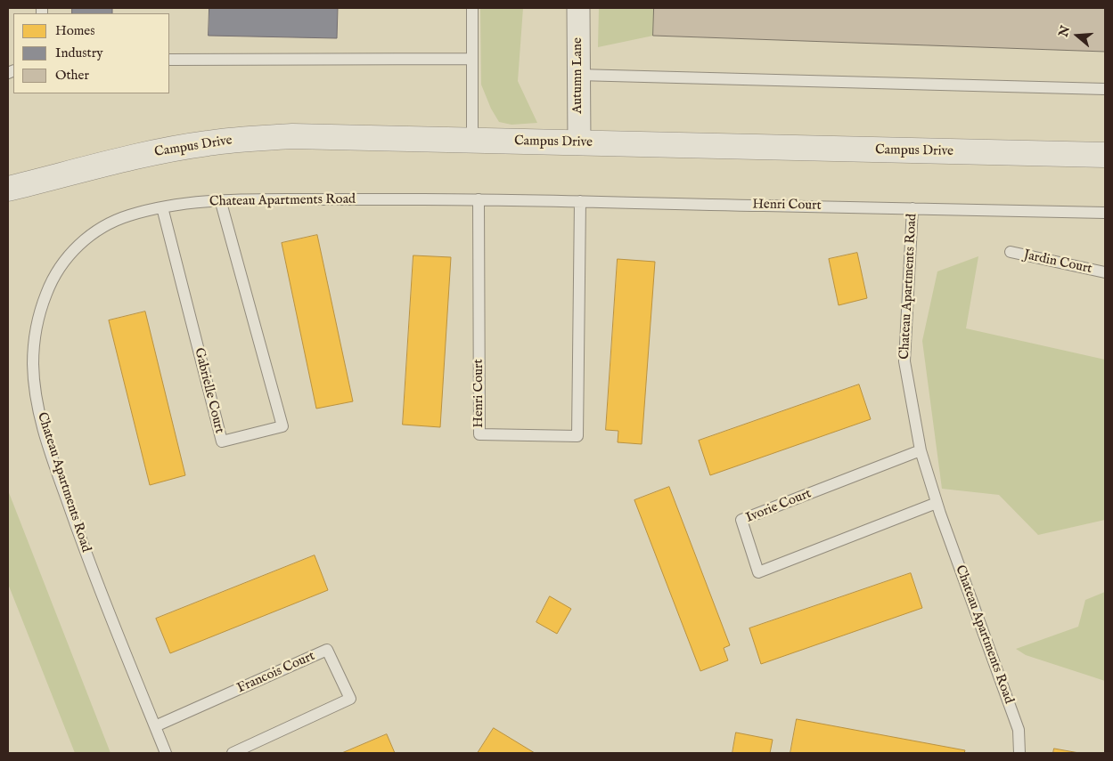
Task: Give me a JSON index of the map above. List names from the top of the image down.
{
  "streets": {
    "street": ["Autumn Lane", "Campus Drive"],
    "lane": [
      "Chateau Apartments Road",
      "Henri Court",
      "Jardin Court",
      "Gabrielle Court",
      "Ivorie Court",
      "Francois Court"
    ]
  },
  "crossings": [
    ["Autumn Lane", "Campus Drive"],
    ["Chateau Apartments Road", "Henri Court"],
    ["Chateau Apartments Road", "Gabrielle Court"],
    ["Chateau Apartments Road", "Ivorie Court"],
    ["Chateau Apartments Road", "Francois Court"]
  ],
  "legend": ["Homes", "Industry", "Other"],
  "north": "left"
}
